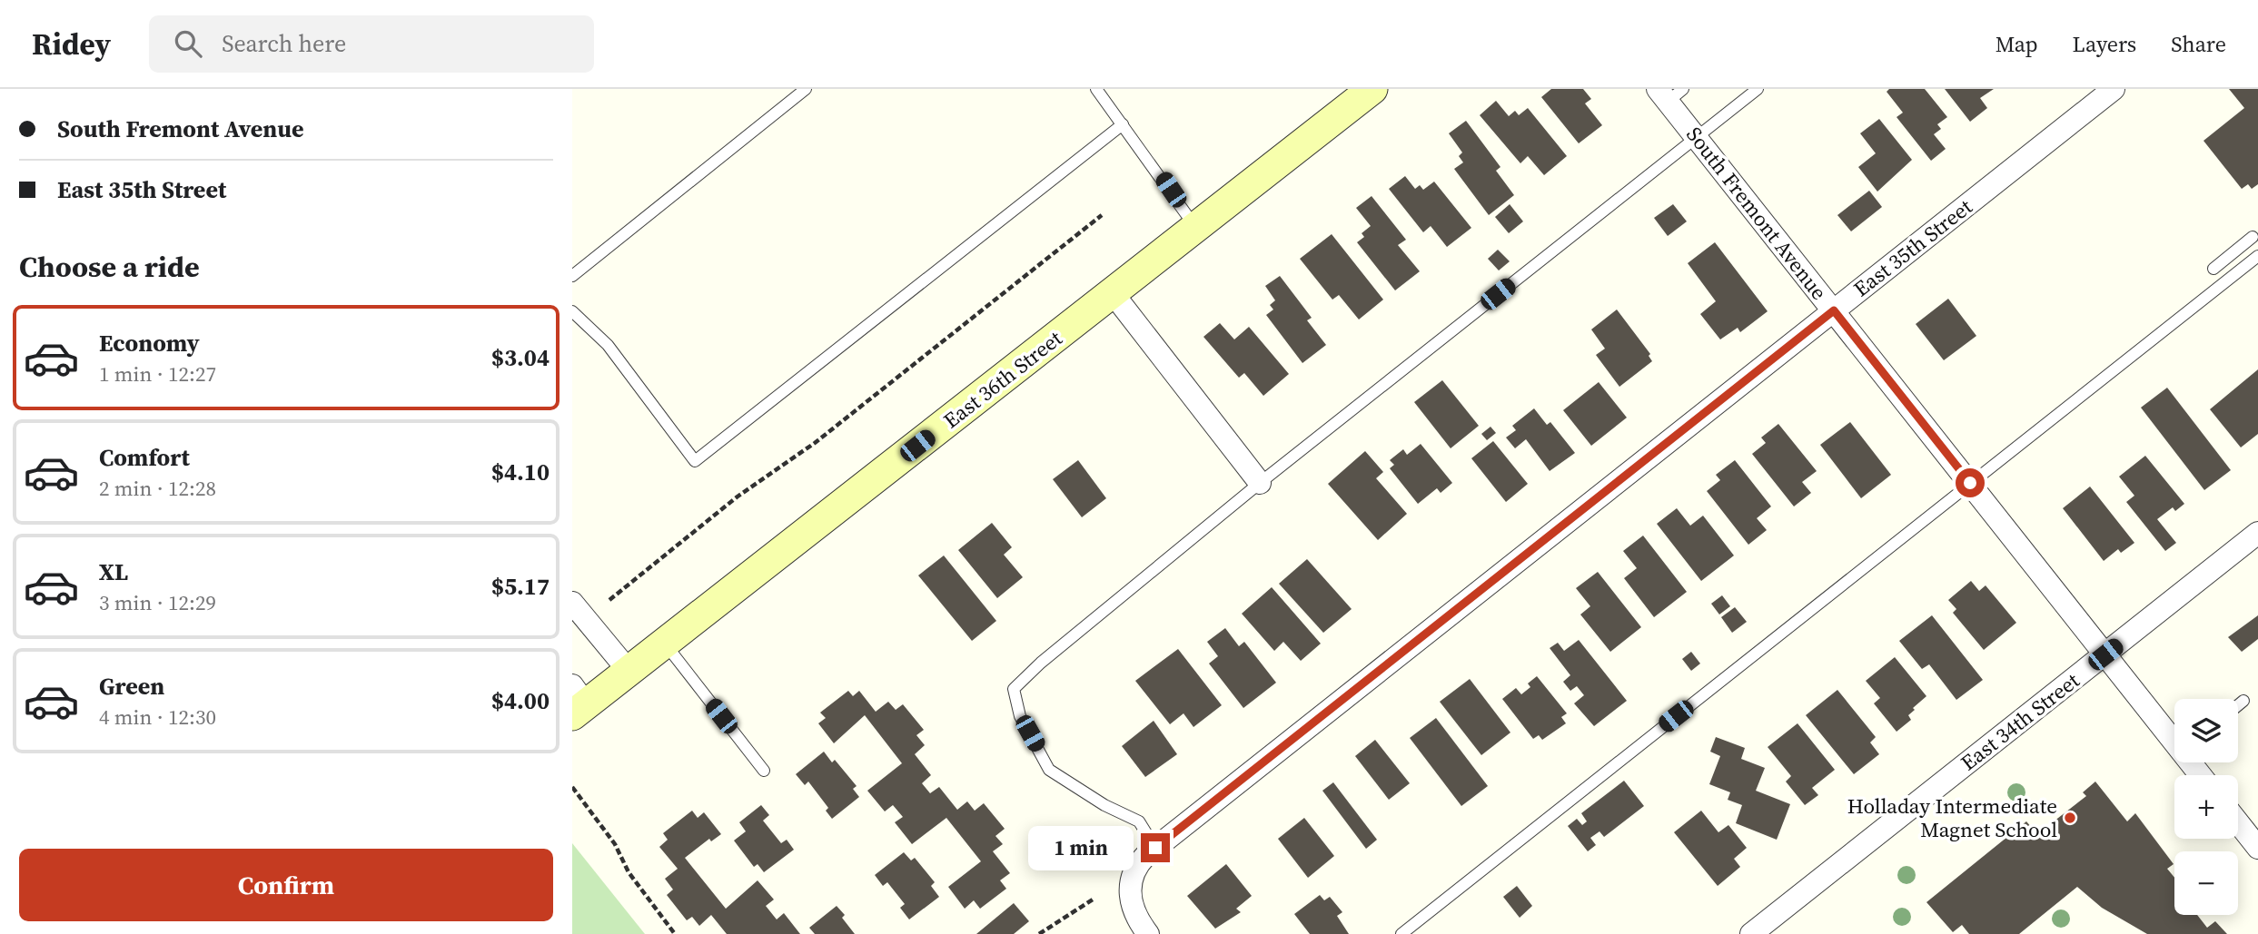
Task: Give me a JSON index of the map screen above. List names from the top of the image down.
{
  "streets": {
    "main road": ["East 36th Street"],
    "street": ["South Fremont Avenue", "East 35th Street", "East 34th Street"]
  },
  "crossings": [
    ["South Fremont Avenue", "East 35th Street"],
    ["South Fremont Avenue", "East 34th Street"]
  ],
  "places": ["Holladay Intermediate Magnet School"],
  "page": {
    "header": "Ridey",
    "search": "Search here",
    "nav": ["Map", "Layers", "Share"],
    "banner": ["South Fremont Avenue", "East 35th Street"],
    "heading": "Choose a ride",
    "list": [
      {
        "name": "Economy",
        "note": "1 min · 12:27",
        "value": "$3.04"
      },
      {
        "name": "Comfort",
        "note": "2 min · 12:28",
        "value": "$4.10"
      },
      {
        "name": "XL",
        "note": "3 min · 12:29",
        "value": "$5.17"
      },
      {
        "name": "Green",
        "note": "4 min · 12:30",
        "value": "$4.00"
      }
    ],
    "map_buttons": ["+", "−"],
    "bubble": "1 min",
    "buttons": "Confirm"
  }
}
